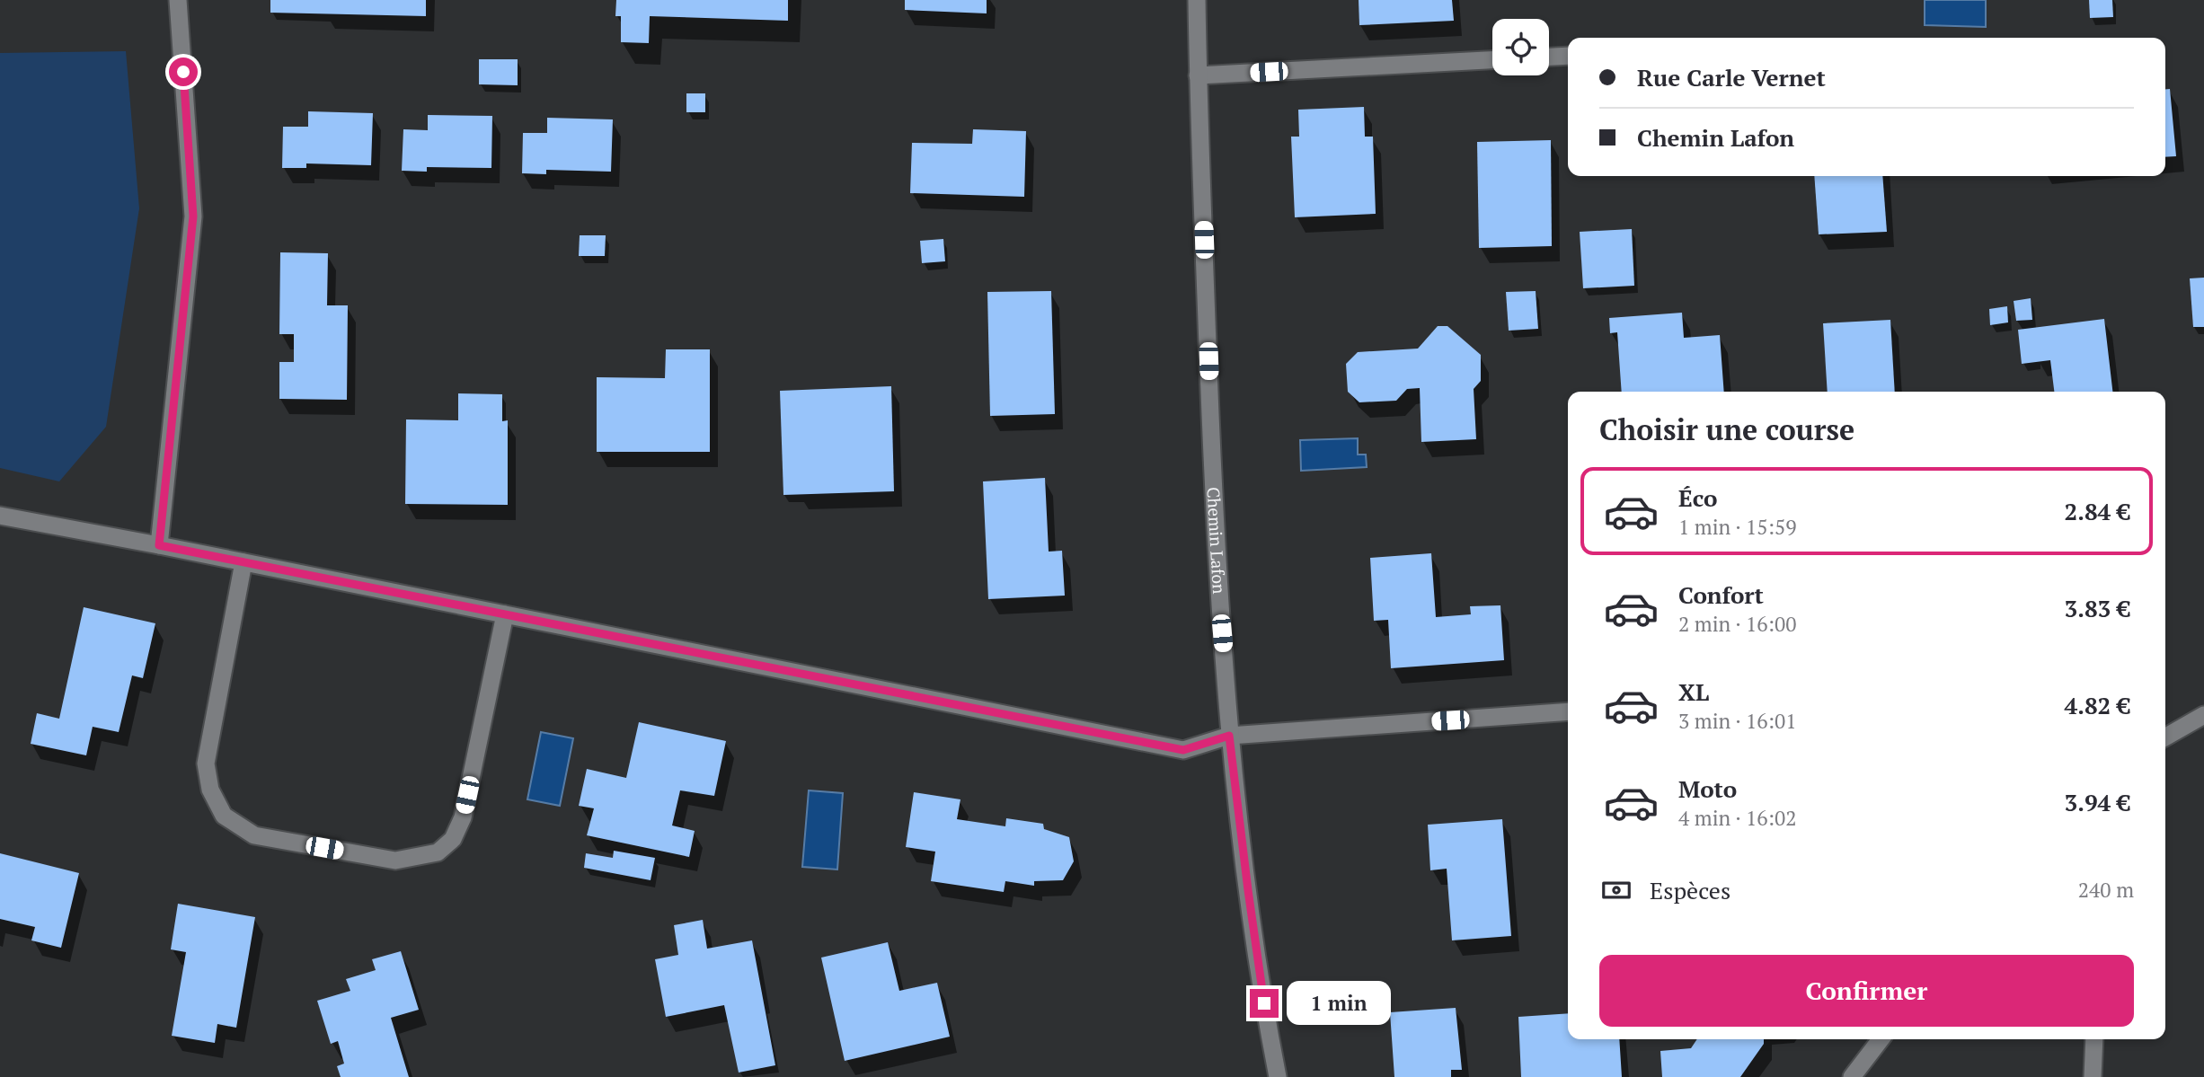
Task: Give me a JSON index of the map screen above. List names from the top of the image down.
{
  "streets": {
    "street": ["Chemin Lafon"]
  },
  "page": {
    "banner": ["Rue Carle Vernet", "Chemin Lafon"],
    "heading": "Choisir une course",
    "list": [
      {
        "name": "Éco",
        "note": "1 min · 15:59",
        "value": "2.84 €"
      },
      {
        "name": "Confort",
        "note": "2 min · 16:00",
        "value": "3.83 €"
      },
      {
        "name": "XL",
        "note": "3 min · 16:01",
        "value": "4.82 €"
      },
      {
        "name": "Moto",
        "note": "4 min · 16:02",
        "value": "3.94 €"
      }
    ],
    "pay": ["Espèces", "240 m"],
    "buttons": "Confirmer",
    "bubble": "1 min"
  }
}
